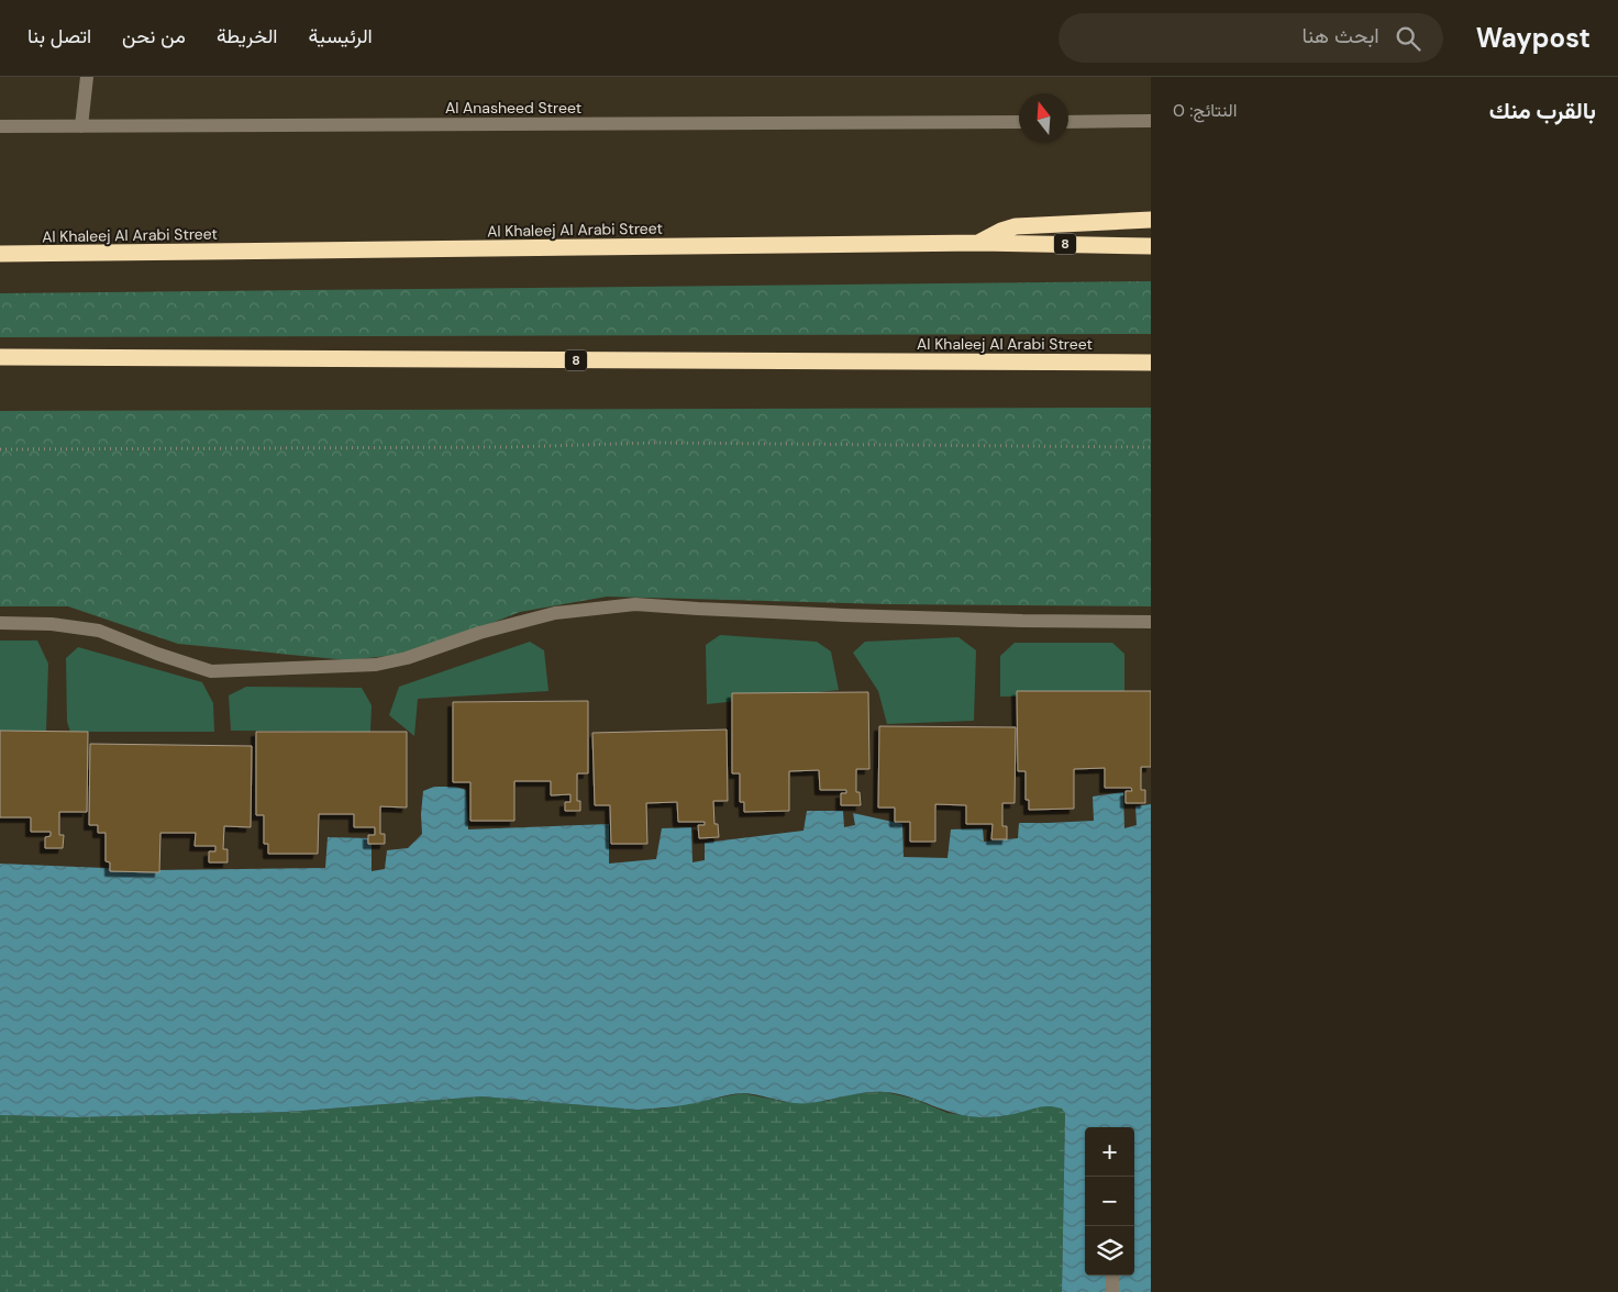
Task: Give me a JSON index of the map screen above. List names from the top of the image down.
{
  "streets": {
    "highway": ["Al Khaleej Al Arabi Street", "8"],
    "street": ["Al Anasheed Street"]
  },
  "north": "top",
  "page": {
    "header": "Waypost",
    "search": "ابحث هنا",
    "nav": [
      "الرئيسية",
      "الخريطة",
      "من نحن",
      "اتصل بنا"
    ],
    "heading": ["بالقرب منك", "النتائج: 0"],
    "map_buttons": ["+", "−"]
  }
}
